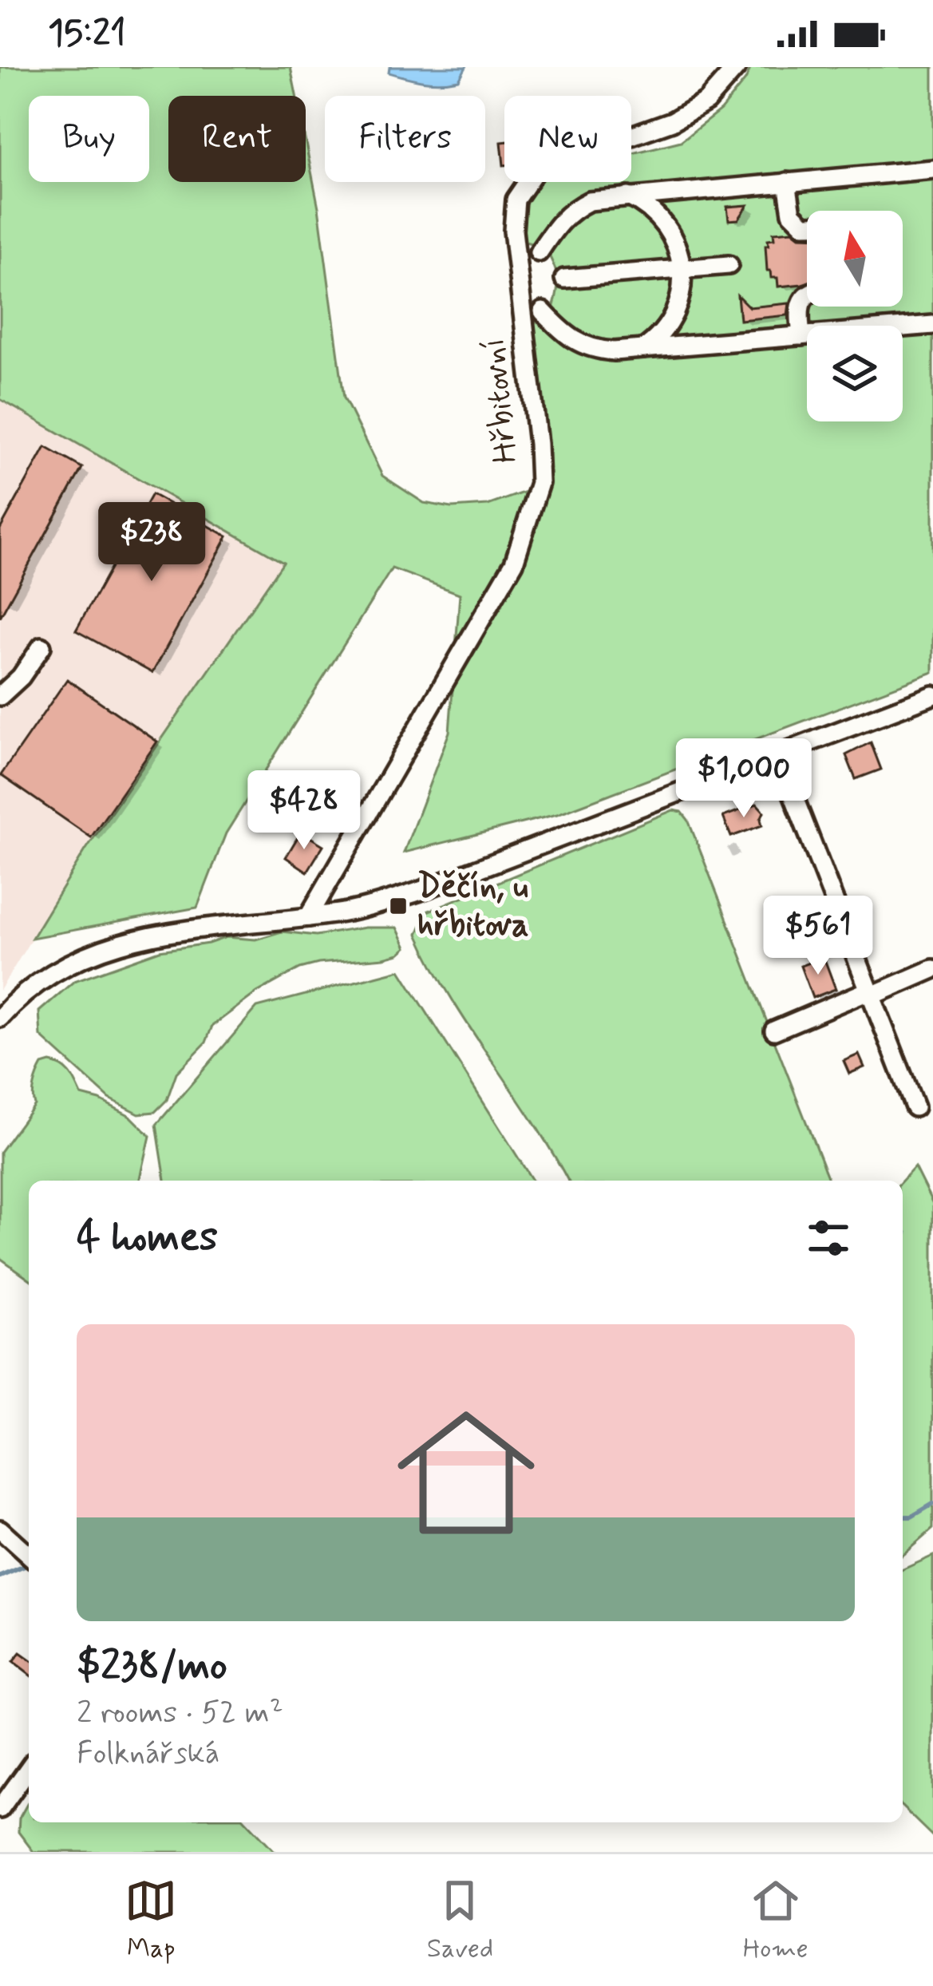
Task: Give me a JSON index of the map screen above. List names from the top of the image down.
{
  "streets": {
    "street": ["Hřbitovní"]
  },
  "places": {
    "transit": ["Děčín, u hřbitova"]
  },
  "north": "top",
  "page": {
    "status": "15:21",
    "chip": [
      "Buy",
      "Rent",
      "Filters",
      "New"
    ],
    "price": [
      "$238",
      "$1,000",
      "$428",
      "$561"
    ],
    "heading": "4 homes",
    "list": [
      {
        "name": "$238/mo",
        "note": "2 rooms · 52 m² · Folknářská"
      }
    ],
    "tabs": ["Map", "Saved", "Home"]
  }
}
